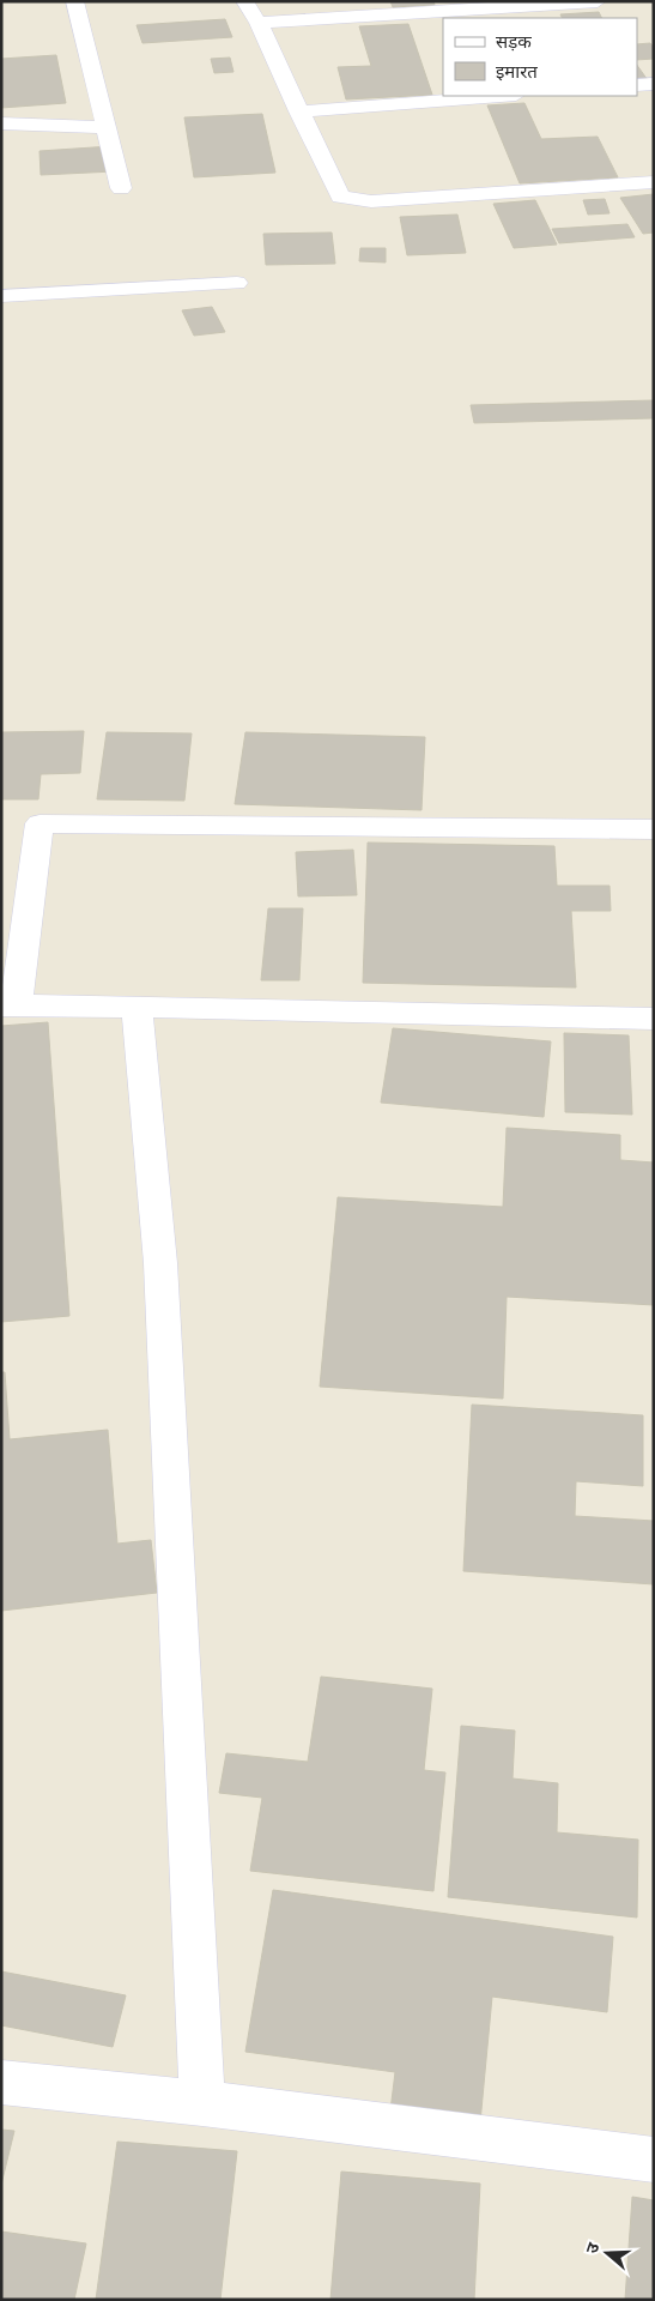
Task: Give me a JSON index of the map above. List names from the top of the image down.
{
  "legend": ["सड़क", "इमारत"],
  "north": "left"
}
